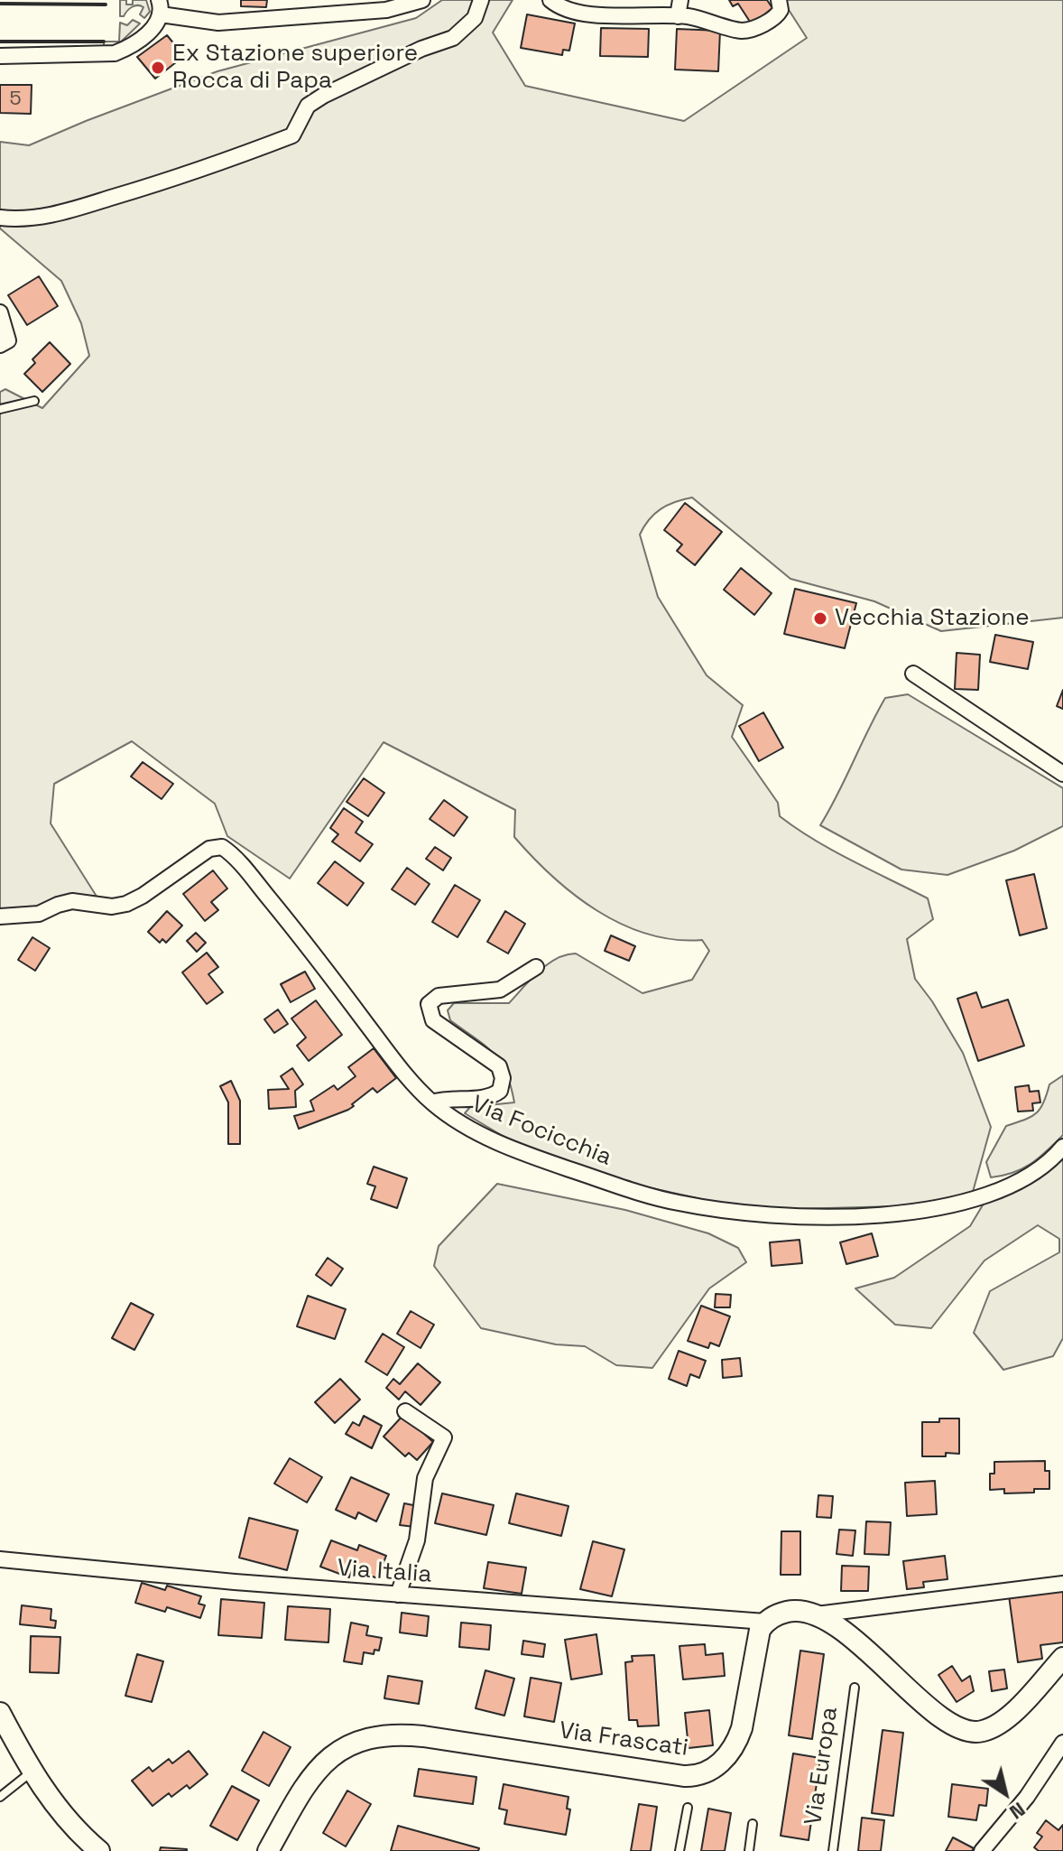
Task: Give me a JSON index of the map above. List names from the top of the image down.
{
  "streets": {
    "main road": ["Via Frascati"],
    "street": ["Via Focicchia", "Via Italia"],
    "lane": ["Via Europa"]
  },
  "crossings": [
    ["Via Italia", "Via Frascati"]
  ],
  "places": ["Ex Stazione superiore Rocca di Papa", "Vecchia Stazione"],
  "house_numbers": ["5"],
  "north": "bottom right"
}
